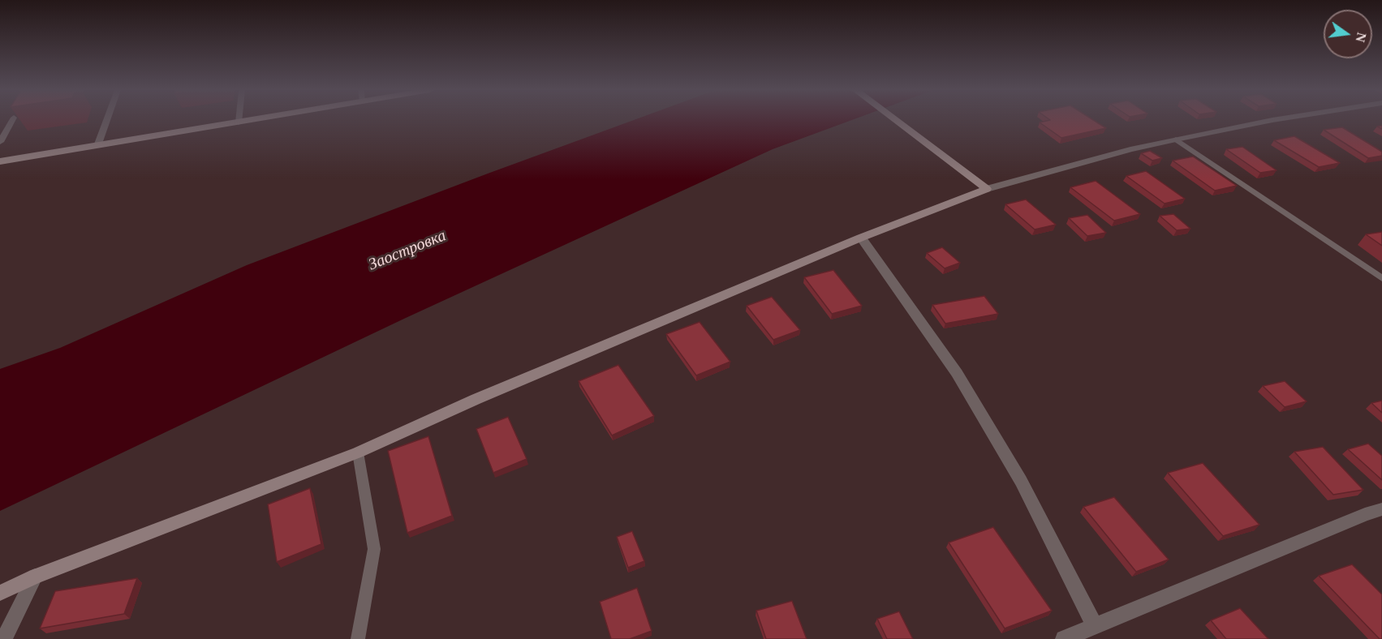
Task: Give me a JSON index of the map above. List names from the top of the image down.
{
  "water": ["Заостровка"],
  "north": "right"
}
